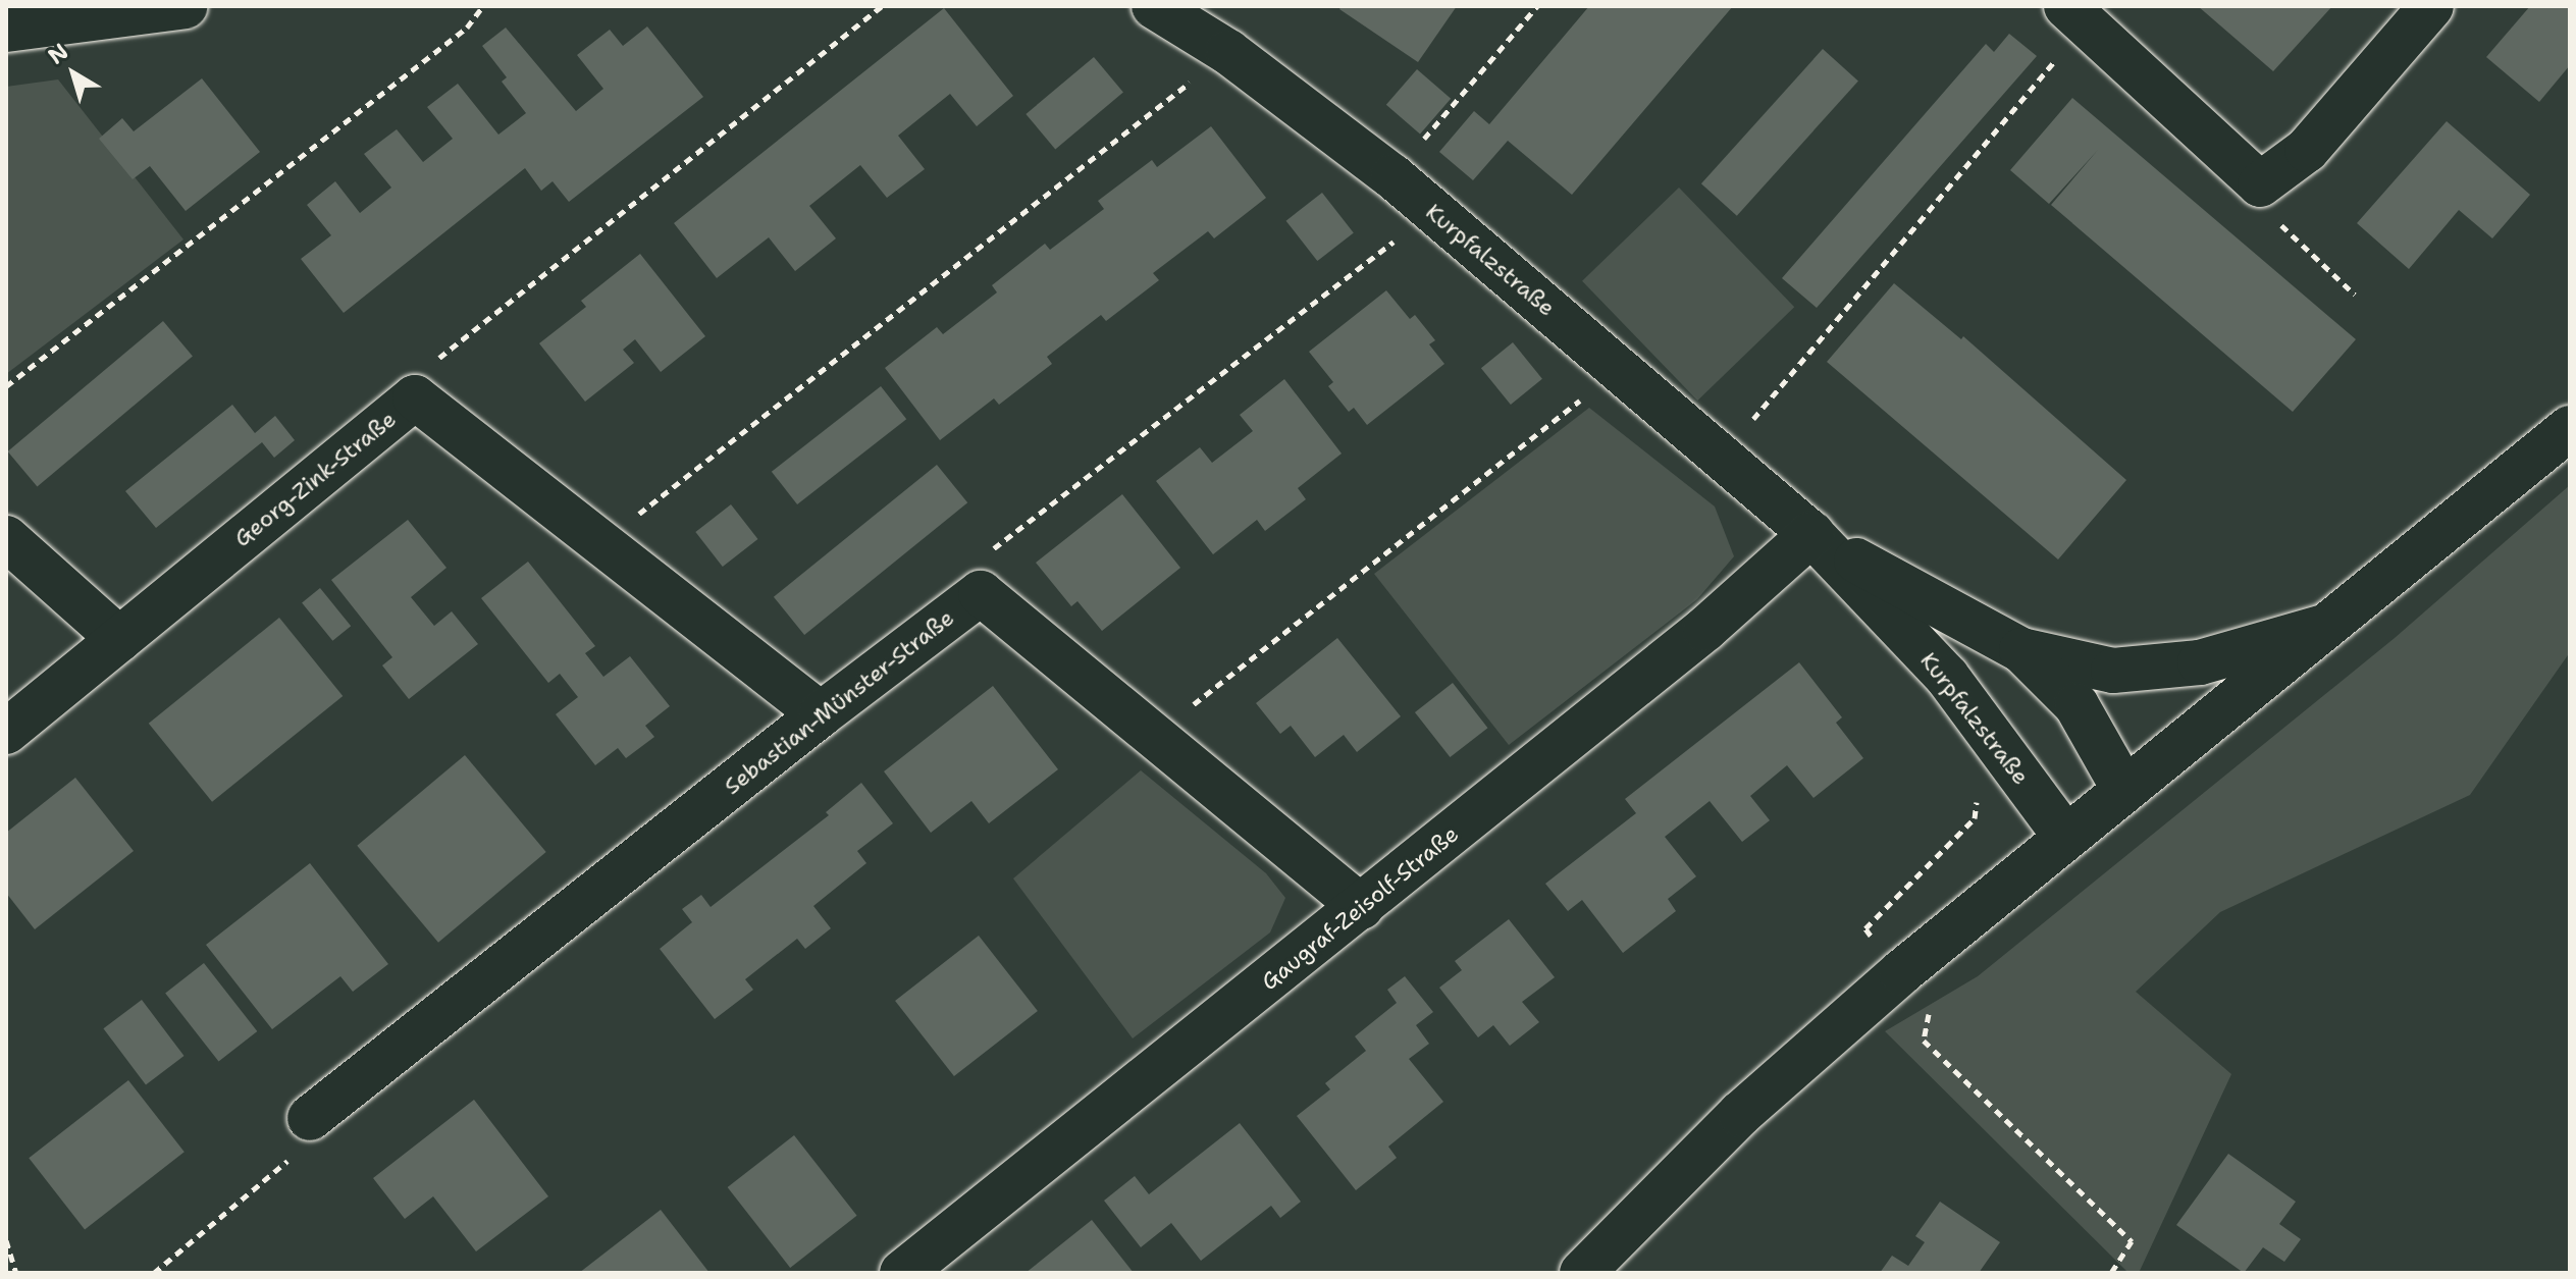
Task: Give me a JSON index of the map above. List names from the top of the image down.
{
  "streets": {
    "street": [
      "Kurpfalzstraße",
      "Georg-Zink-Straße",
      "Sebastian-Münster-Straße",
      "Gaugraf-Zeisolf-Straße"
    ]
  },
  "crossings": [
    ["Kurpfalzstraße", "Gaugraf-Zeisolf-Straße"],
    ["Georg-Zink-Straße", "Sebastian-Münster-Straße"]
  ],
  "north": "top left"
}
